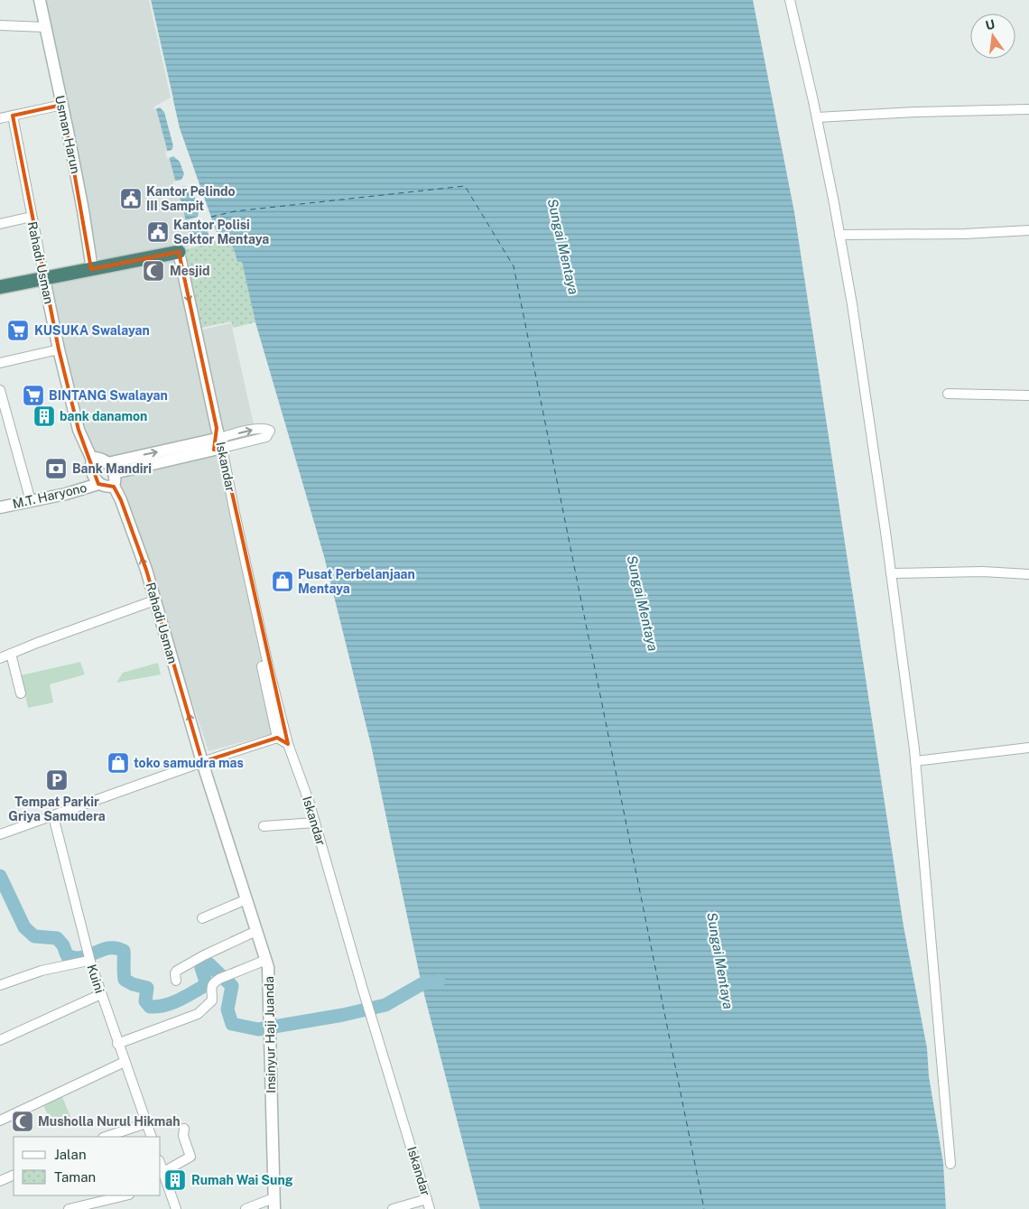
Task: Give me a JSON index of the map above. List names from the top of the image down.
{
  "streets": {
    "street": [
      "Usman Harun",
      "Rahadi Usman",
      "Iskandar",
      "M.T. Haryono",
      "Kuini",
      "Insinyur Haji Juanda"
    ]
  },
  "crossings": [
    ["Rahadi Usman", "M.T. Haryono"],
    ["Rahadi Usman", "Insinyur Haji Juanda"]
  ],
  "one_way": ["Rahadi Usman"],
  "water": ["Sungai Mentaya"],
  "places": {
    "public building": ["Kantor Pelindo III Sampit", "Kantor Polisi Sektor Mentaya"],
    "mosque": ["Mesjid", "Musholla Nurul Hikmah"],
    "supermarket": ["KUSUKA Swalayan", "BINTANG Swalayan"],
    "building": ["bank danamon", "Rumah Wai Sung"],
    "bank": ["Bank Mandiri"],
    "shop": ["Pusat Perbelanjaan Mentaya", "toko samudra mas"],
    "parking": ["Tempat Parkir Griya Samudera"]
  },
  "legend": ["Jalan", "Taman"],
  "north": "top"
}
